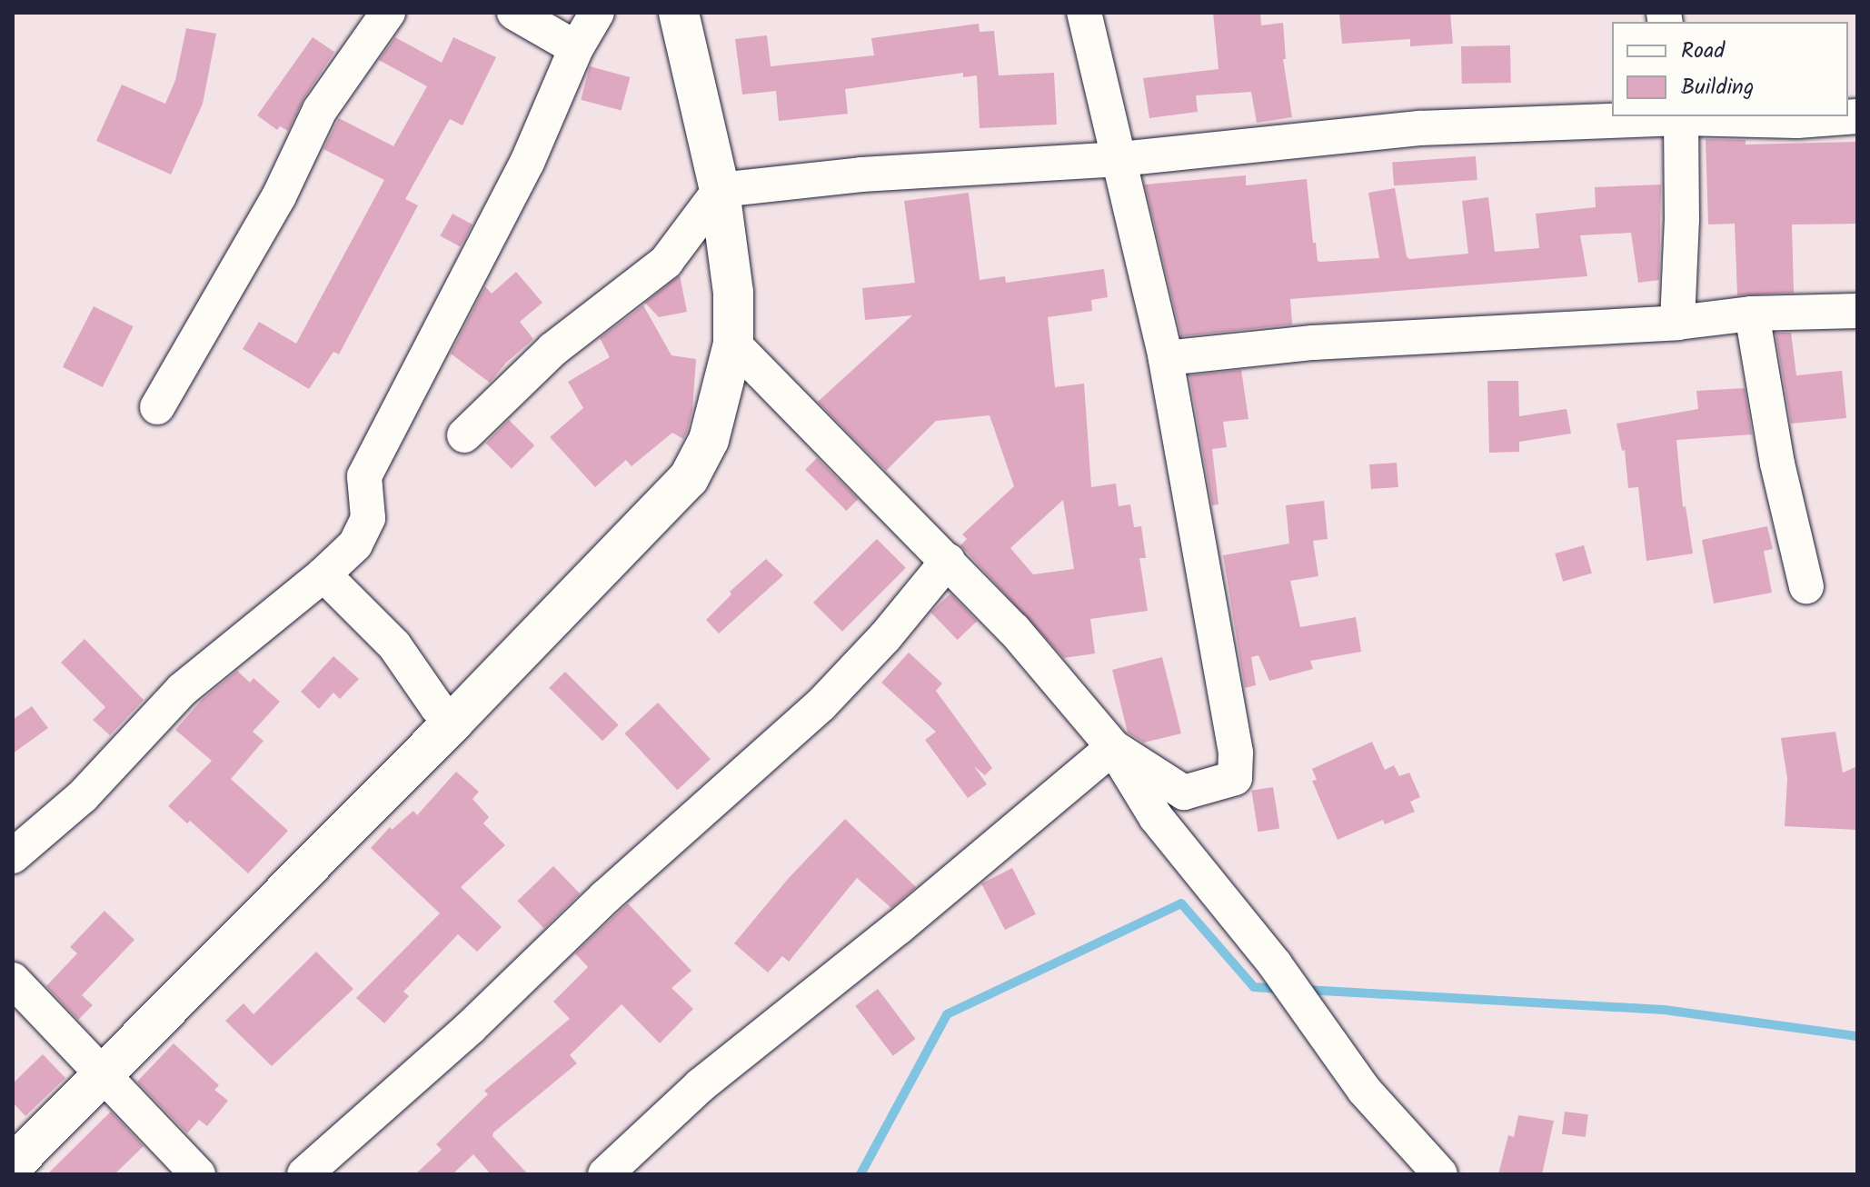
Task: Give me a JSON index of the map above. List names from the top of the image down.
{
  "legend": ["Road", "Building"]
}
